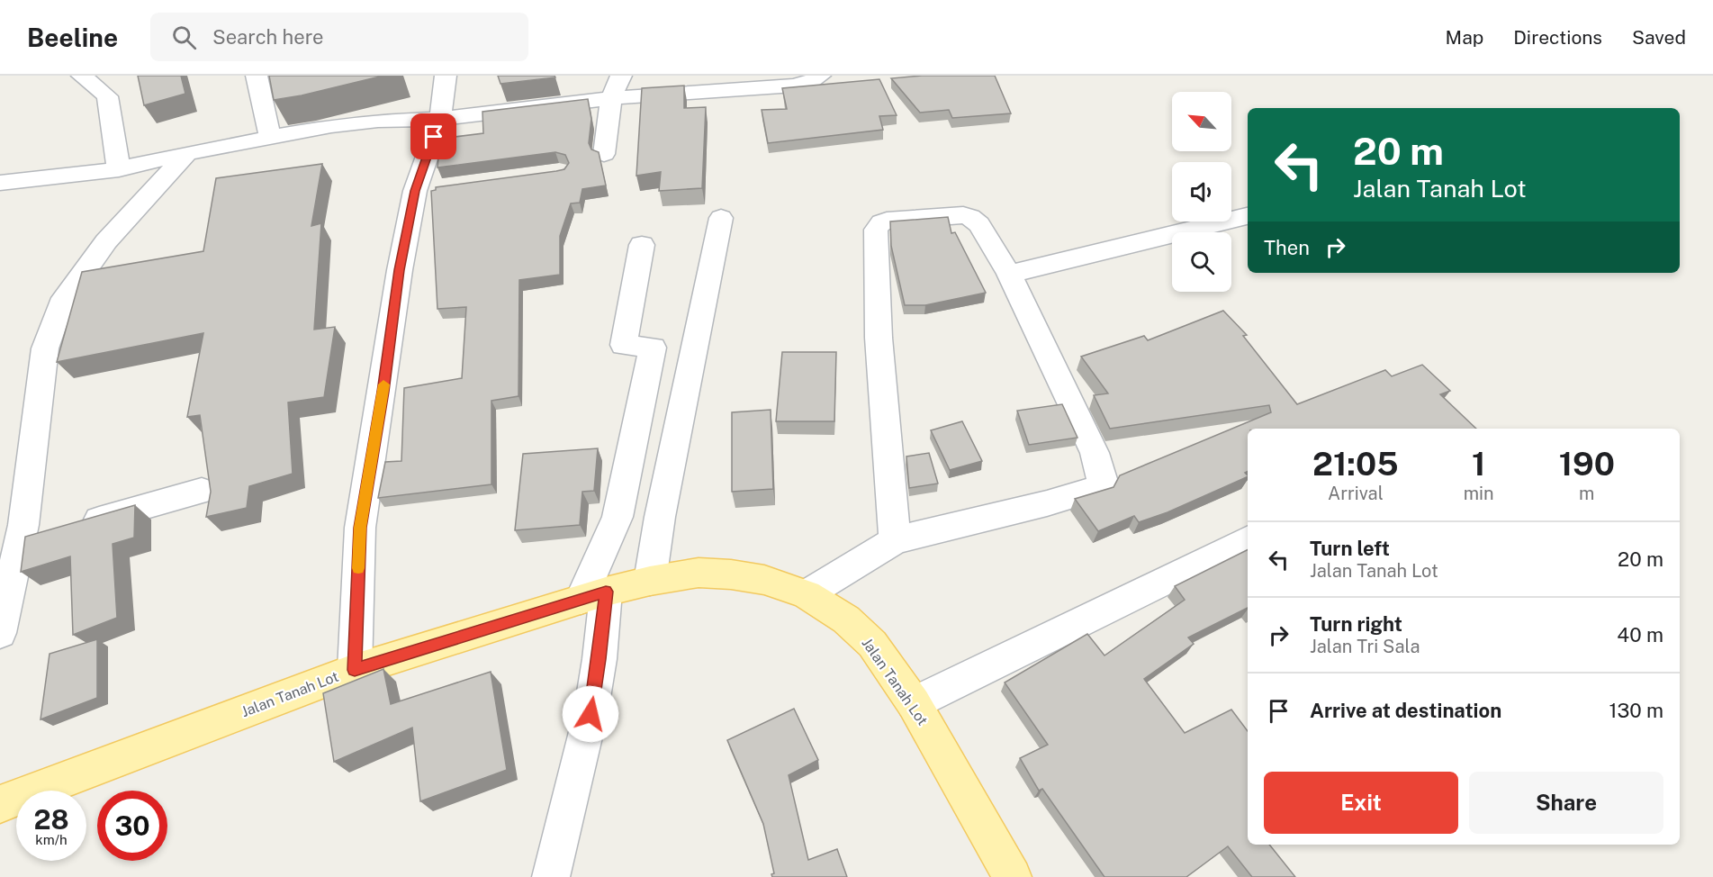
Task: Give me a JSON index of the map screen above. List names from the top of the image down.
{
  "streets": {
    "main road": ["Jalan Tanah Lot"]
  },
  "north": "top left",
  "page": {
    "header": "Beeline",
    "search": "Search here",
    "nav": ["Map", "Directions", "Saved"],
    "turn": ["20 m", "Jalan Tanah Lot"],
    "then": "Then",
    "eta": [
      "21:05",
      "Arrival",
      "1",
      "min",
      "190",
      "m"
    ],
    "list": [
      {
        "name": "Turn left",
        "note": "Jalan Tanah Lot",
        "value": "20 m"
      },
      {
        "name": "Turn right",
        "note": "Jalan Tri Sala",
        "value": "40 m"
      },
      {
        "name": "Arrive at destination",
        "value": "130 m"
      }
    ],
    "buttons": ["Exit", "Share"],
    "speed": "28 km/h",
    "limit": "30"
  }
}
